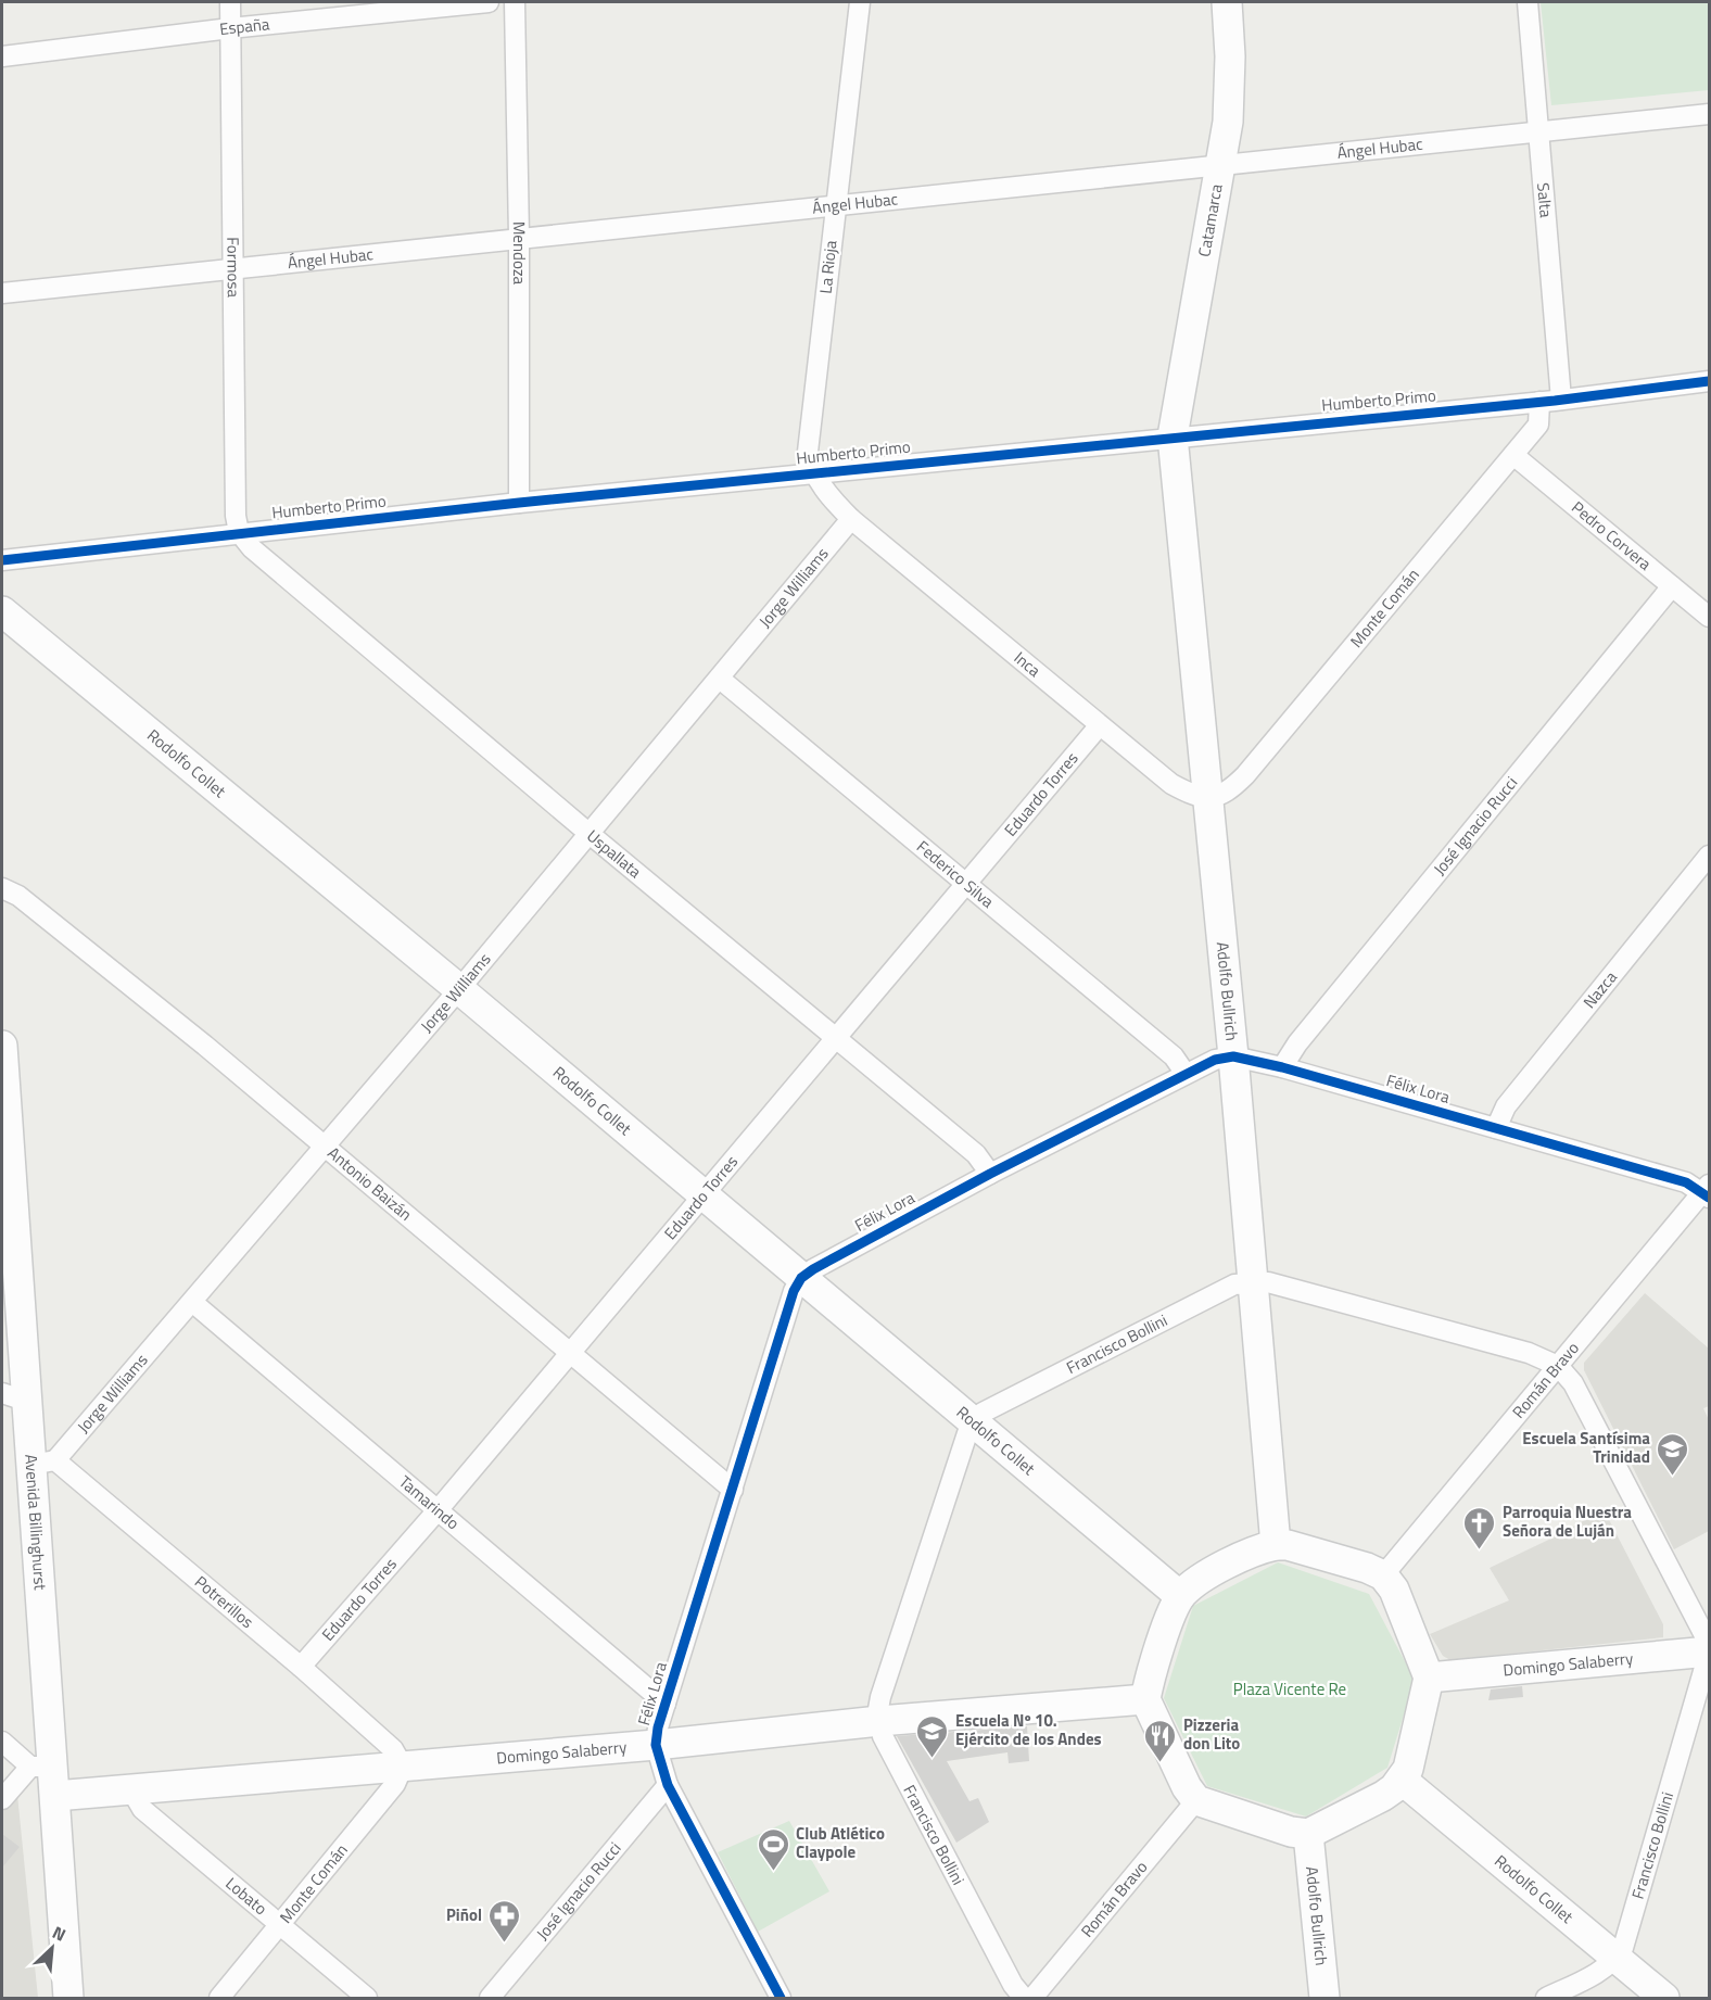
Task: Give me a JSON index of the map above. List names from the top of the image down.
{
  "streets": {
    "street": [
      "España",
      "Ángel Hubac",
      "Salta",
      "Catamarca",
      "Mendoza",
      "Formosa",
      "La Rioja",
      "Humberto Primo",
      "Pedro Corvera",
      "Jorge Williams",
      "Monte Comán",
      "Inca",
      "Rodolfo Collet",
      "Eduardo Torres",
      "José Ignacio Rucci",
      "Uspallata",
      "Federico Silva",
      "Adolfo Bullrich",
      "Nazca",
      "Félix Lora",
      "Antonio Baizán",
      "Francisco Bollini",
      "Román Bravo",
      "Tamarindo",
      "Avenida Billinghurst",
      "Potrerillos",
      "Domingo Salaberry",
      "Lobato"
    ]
  },
  "crossings": [
    ["España", "Formosa"],
    ["Ángel Hubac", "Salta"],
    ["Ángel Hubac", "Catamarca"],
    ["Ángel Hubac", "Mendoza"],
    ["Ángel Hubac", "Formosa"],
    ["Ángel Hubac", "La Rioja"],
    ["Salta", "Humberto Primo"],
    ["Catamarca", "Humberto Primo"],
    ["Catamarca", "Adolfo Bullrich"],
    ["Mendoza", "Humberto Primo"],
    ["Formosa", "Humberto Primo"],
    ["Formosa", "Uspallata"],
    ["La Rioja", "Humberto Primo"],
    ["La Rioja", "Jorge Williams"],
    ["La Rioja", "Inca"],
    ["Humberto Primo", "Monte Comán"],
    ["Humberto Primo", "Uspallata"],
    ["Humberto Primo", "Adolfo Bullrich"],
    ["Pedro Corvera", "Monte Comán"],
    ["Pedro Corvera", "José Ignacio Rucci"],
    ["Jorge Williams", "Inca"],
    ["Jorge Williams", "Rodolfo Collet"],
    ["Jorge Williams", "Uspallata"],
    ["Jorge Williams", "Federico Silva"],
    ["Jorge Williams", "Antonio Baizán"],
    ["Jorge Williams", "Tamarindo"],
    ["Jorge Williams", "Avenida Billinghurst"],
    ["Jorge Williams", "Potrerillos"],
    ["Monte Comán", "Inca"],
    ["Monte Comán", "Adolfo Bullrich"],
    ["Monte Comán", "Potrerillos"],
    ["Monte Comán", "Domingo Salaberry"],
    ["Monte Comán", "Lobato"],
    ["Inca", "Eduardo Torres"],
    ["Inca", "Adolfo Bullrich"],
    ["Rodolfo Collet", "Eduardo Torres"],
    ["Rodolfo Collet", "Félix Lora"],
    ["Rodolfo Collet", "Francisco Bollini"],
    ["Eduardo Torres", "Uspallata"],
    ["Eduardo Torres", "Federico Silva"],
    ["Eduardo Torres", "Antonio Baizán"],
    ["Eduardo Torres", "Tamarindo"],
    ["Eduardo Torres", "Potrerillos"],
    ["José Ignacio Rucci", "Félix Lora"],
    ["Uspallata", "Félix Lora"],
    ["Federico Silva", "Félix Lora"],
    ["Adolfo Bullrich", "Félix Lora"],
    ["Adolfo Bullrich", "Francisco Bollini"],
    ["Nazca", "Félix Lora"],
    ["Félix Lora", "Antonio Baizán"],
    ["Félix Lora", "Román Bravo"],
    ["Félix Lora", "Tamarindo"],
    ["Félix Lora", "Domingo Salaberry"],
    ["Francisco Bollini", "Román Bravo"],
    ["Francisco Bollini", "Domingo Salaberry"],
    ["Avenida Billinghurst", "Potrerillos"],
    ["Avenida Billinghurst", "Domingo Salaberry"],
    ["Potrerillos", "Domingo Salaberry"],
    ["Domingo Salaberry", "Lobato"]
  ],
  "parks": ["Plaza Vicente Re"],
  "places": {
    "school or university": ["Escuela Santísima Trinidad", "Escuela Nº 10. Ejército de los Andes"],
    "church": ["Parroquia Nuestra Señora de Luján"],
    "restaurant": ["Pizzeria don Lito"],
    "sports": ["Club Atlético Claypole"],
    "pharmacy": ["Piñol"]
  },
  "north": "top right"
}
